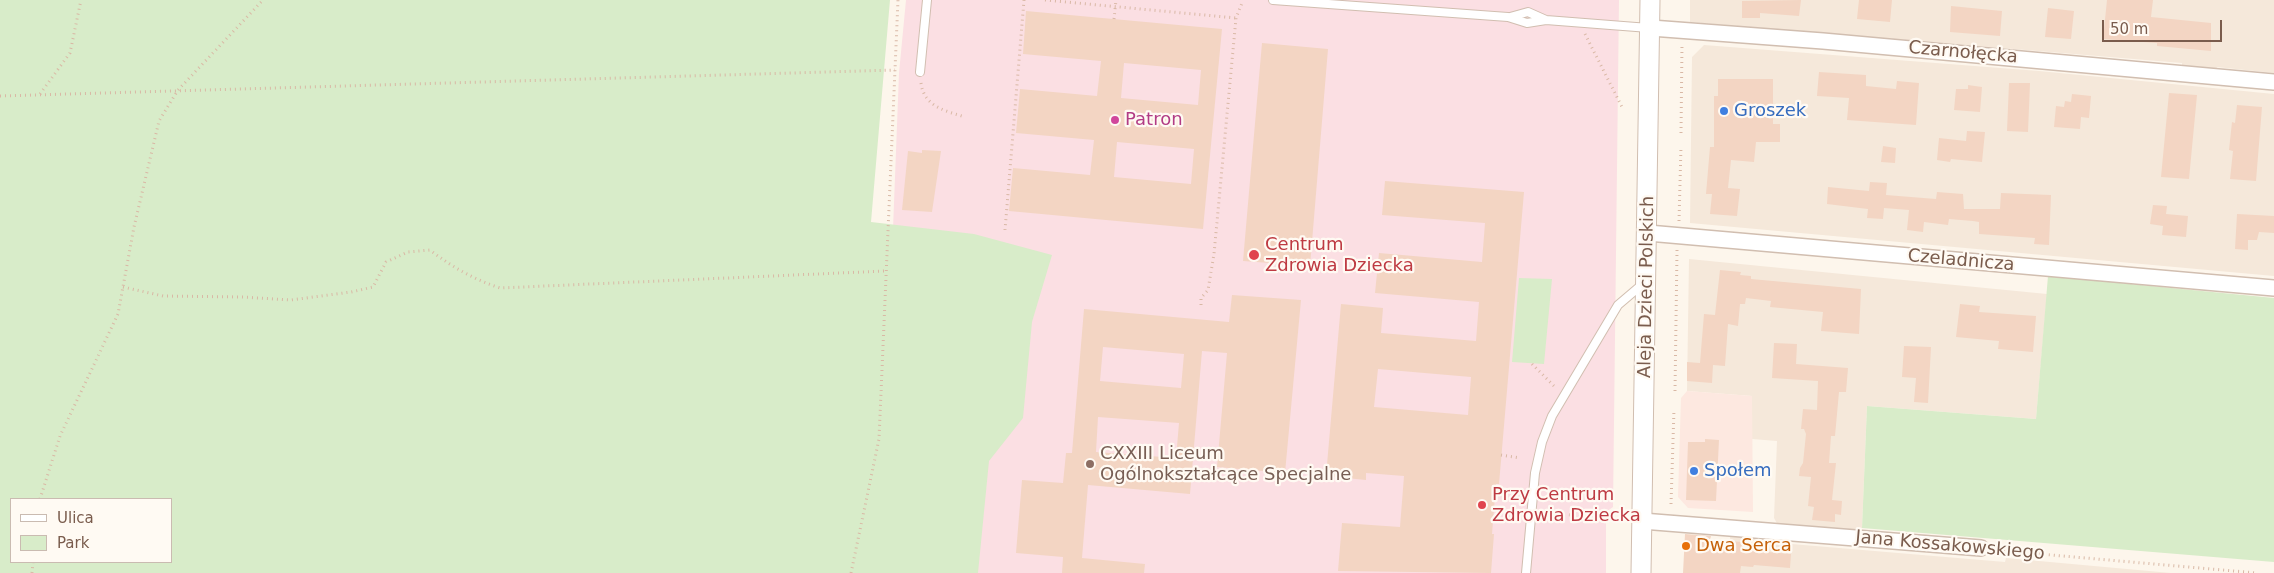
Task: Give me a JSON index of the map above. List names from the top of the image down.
{
  "streets": {
    "street": [
      "Czarnołęcka",
      "Czeladnicza",
      "Aleja Dzieci Polskich",
      "Jana Kossakowskiego"
    ]
  },
  "crossings": [
    ["Czarnołęcka", "Aleja Dzieci Polskich"],
    ["Czeladnicza", "Aleja Dzieci Polskich"],
    ["Aleja Dzieci Polskich", "Jana Kossakowskiego"]
  ],
  "places": [
    "Groszek",
    "Patron",
    "Centrum Zdrowia Dziecka",
    "CXXIII Liceum Ogólnokształcące Specjalne",
    "Społem",
    "Przy Centrum Zdrowia Dziecka",
    "Dwa Serca"
  ],
  "legend": ["Ulica", "Park"],
  "scale_bar": "50 m"
}
